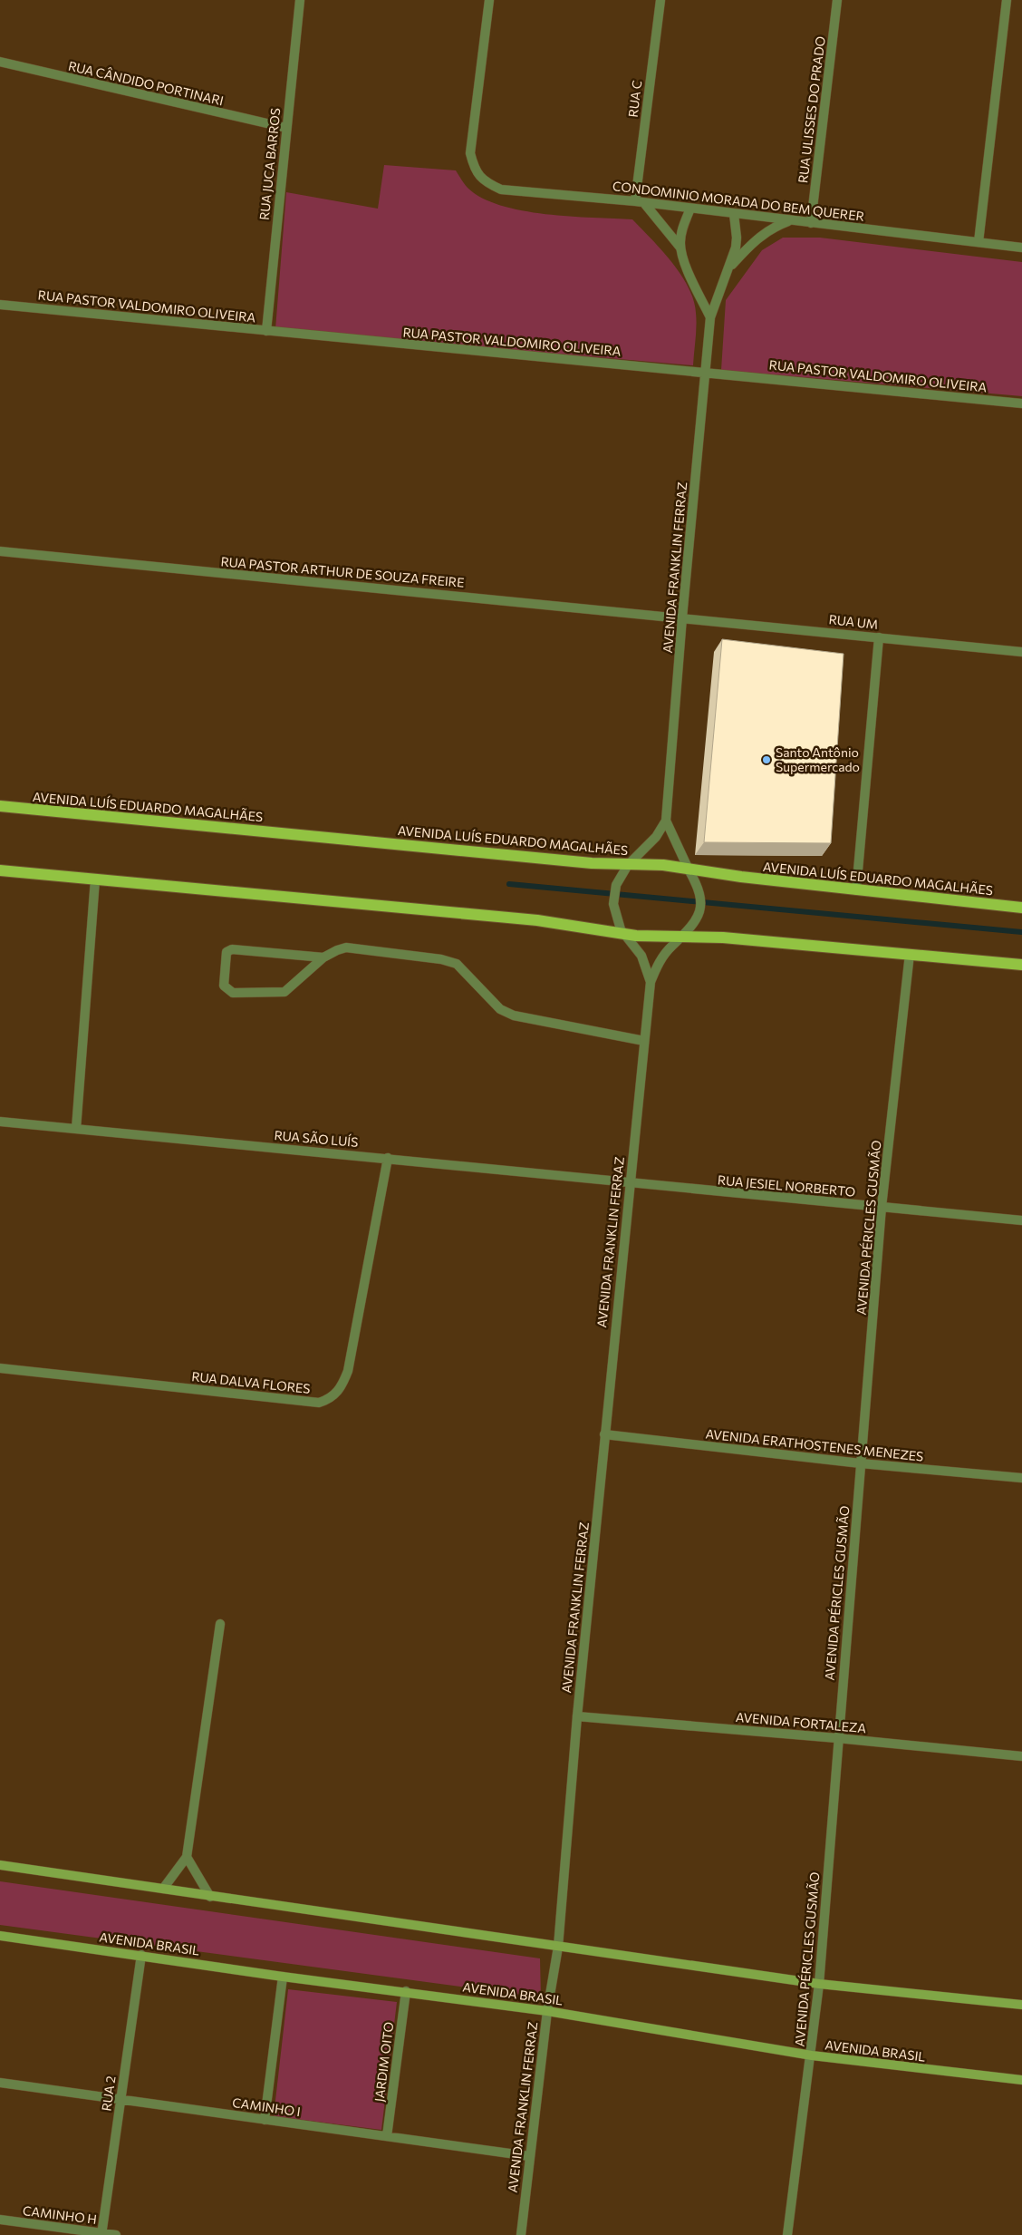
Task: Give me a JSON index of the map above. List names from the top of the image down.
{
  "streets": {
    "main road": ["AVENIDA LUÍS EDUARDO MAGALHÃES", "AVENIDA BRASIL"],
    "street": [
      "RUA CÂNDIDO PORTINARI",
      "RUA C",
      "RUA ULISSES DO PRADO",
      "RUA JUCA BARROS",
      "CONDOMINIO MORADA DO BEM QUERER",
      "RUA PASTOR VALDOMIRO OLIVEIRA",
      "AVENIDA FRANKLIN FERRAZ",
      "RUA PASTOR ARTHUR DE SOUZA FREIRE",
      "RUA UM",
      "RUA SÃO LUÍS",
      "RUA JESIEL NORBERTO",
      "AVENIDA PÉRICLES GUSMÃO",
      "RUA DALVA FLORES",
      "AVENIDA ERATHOSTENES MENEZES",
      "AVENIDA FORTALEZA",
      "JARDIM OITO",
      "RUA 2",
      "CAMINHO I",
      "CAMINHO H"
    ]
  },
  "crossings": [
    ["RUA CÂNDIDO PORTINARI", "RUA JUCA BARROS"],
    ["RUA C", "CONDOMINIO MORADA DO BEM QUERER"],
    ["RUA ULISSES DO PRADO", "CONDOMINIO MORADA DO BEM QUERER"],
    ["RUA JUCA BARROS", "RUA PASTOR VALDOMIRO OLIVEIRA"],
    ["CONDOMINIO MORADA DO BEM QUERER", "AVENIDA FRANKLIN FERRAZ"],
    ["RUA PASTOR VALDOMIRO OLIVEIRA", "AVENIDA FRANKLIN FERRAZ"],
    ["AVENIDA FRANKLIN FERRAZ", "RUA PASTOR ARTHUR DE SOUZA FREIRE"],
    ["AVENIDA FRANKLIN FERRAZ", "RUA UM"],
    ["AVENIDA FRANKLIN FERRAZ", "RUA SÃO LUÍS"],
    ["AVENIDA FRANKLIN FERRAZ", "RUA JESIEL NORBERTO"],
    ["AVENIDA FRANKLIN FERRAZ", "AVENIDA ERATHOSTENES MENEZES"],
    ["AVENIDA FRANKLIN FERRAZ", "AVENIDA FORTALEZA"],
    ["AVENIDA FRANKLIN FERRAZ", "AVENIDA BRASIL"],
    ["AVENIDA FRANKLIN FERRAZ", "CAMINHO I"],
    ["RUA PASTOR ARTHUR DE SOUZA FREIRE", "RUA UM"],
    ["RUA SÃO LUÍS", "RUA JESIEL NORBERTO"],
    ["RUA SÃO LUÍS", "RUA DALVA FLORES"],
    ["RUA JESIEL NORBERTO", "AVENIDA PÉRICLES GUSMÃO"],
    ["AVENIDA PÉRICLES GUSMÃO", "AVENIDA ERATHOSTENES MENEZES"],
    ["AVENIDA PÉRICLES GUSMÃO", "AVENIDA FORTALEZA"],
    ["AVENIDA PÉRICLES GUSMÃO", "AVENIDA BRASIL"],
    ["AVENIDA BRASIL", "JARDIM OITO"],
    ["AVENIDA BRASIL", "RUA 2"],
    ["JARDIM OITO", "CAMINHO I"],
    ["RUA 2", "CAMINHO I"],
    ["RUA 2", "CAMINHO H"]
  ],
  "places": ["Santo Antônio Supermercado"]
}
